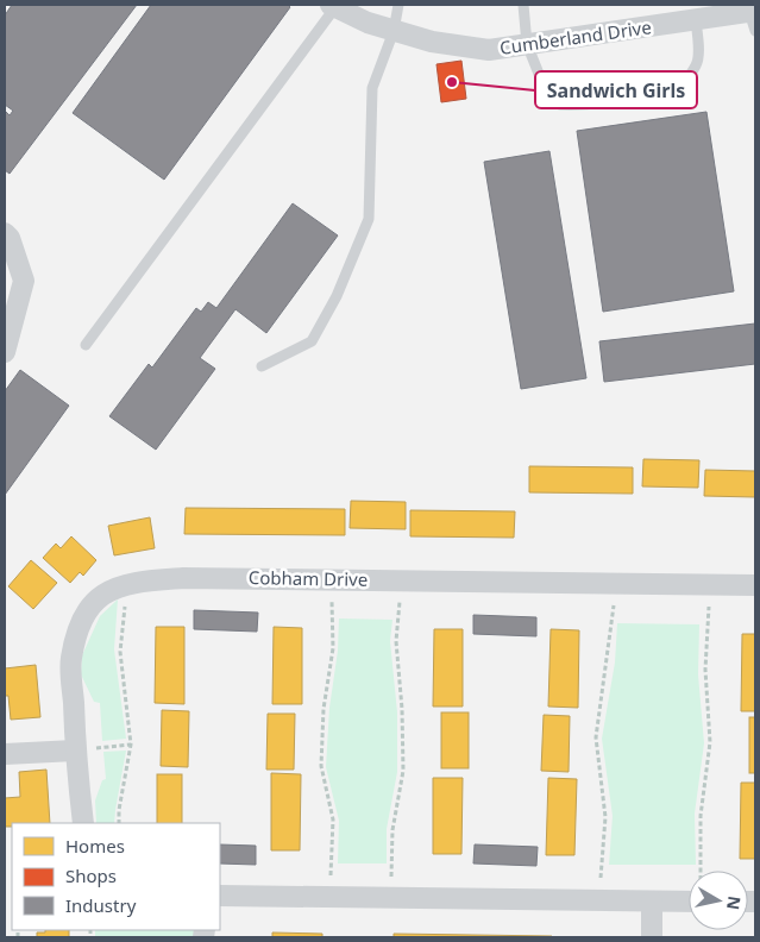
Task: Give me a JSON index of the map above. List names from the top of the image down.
{
  "streets": {
    "street": ["Cumberland Drive", "Cobham Drive"]
  },
  "places": ["Sandwich Girls"],
  "legend": ["Homes", "Shops", "Industry"],
  "north": "right"
}
